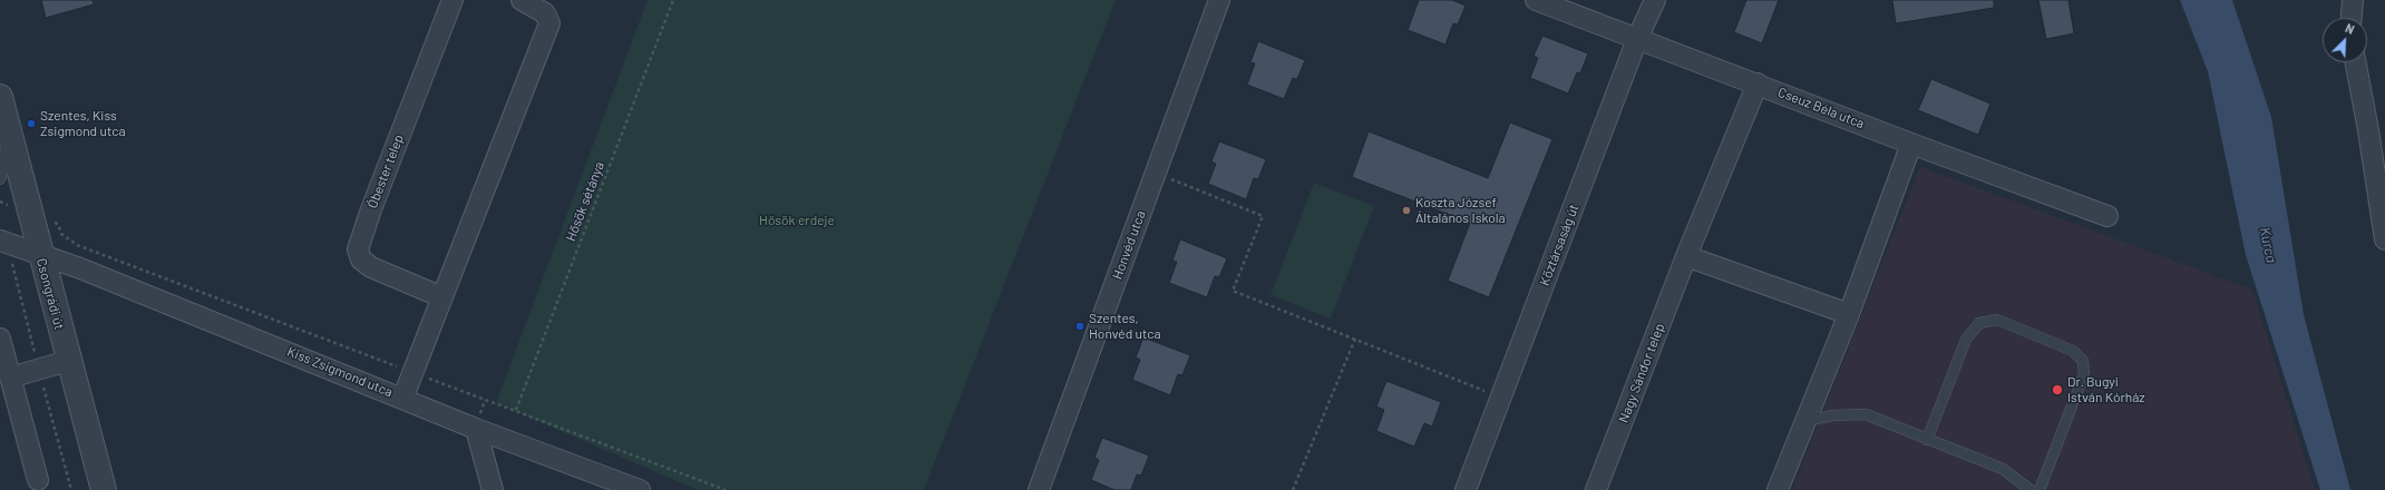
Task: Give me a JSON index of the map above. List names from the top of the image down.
{
  "streets": {
    "street": [
      "Cseuz Béla utca",
      "Óbester telep",
      "Honvéd utca",
      "Köztársaság út",
      "Csongrádi út",
      "Kiss Zsigmond utca",
      "Nagy Sándor telep"
    ],
    "path": ["Hősök sétánya"]
  },
  "crossings": [
    ["Cseuz Béla utca", "Köztársaság út"],
    ["Cseuz Béla utca", "Nagy Sándor telep"],
    ["Csongrádi út", "Kiss Zsigmond utca"]
  ],
  "water": ["Kurca"],
  "parks": ["Hősök erdeje"],
  "places": [
    "Szentes, Kiss Zsigmond utca",
    "Koszta József Általános Iskola",
    "Szentes, Honvéd utca",
    "Dr. Bugyi István Kórház"
  ],
  "north": "top right"
}
